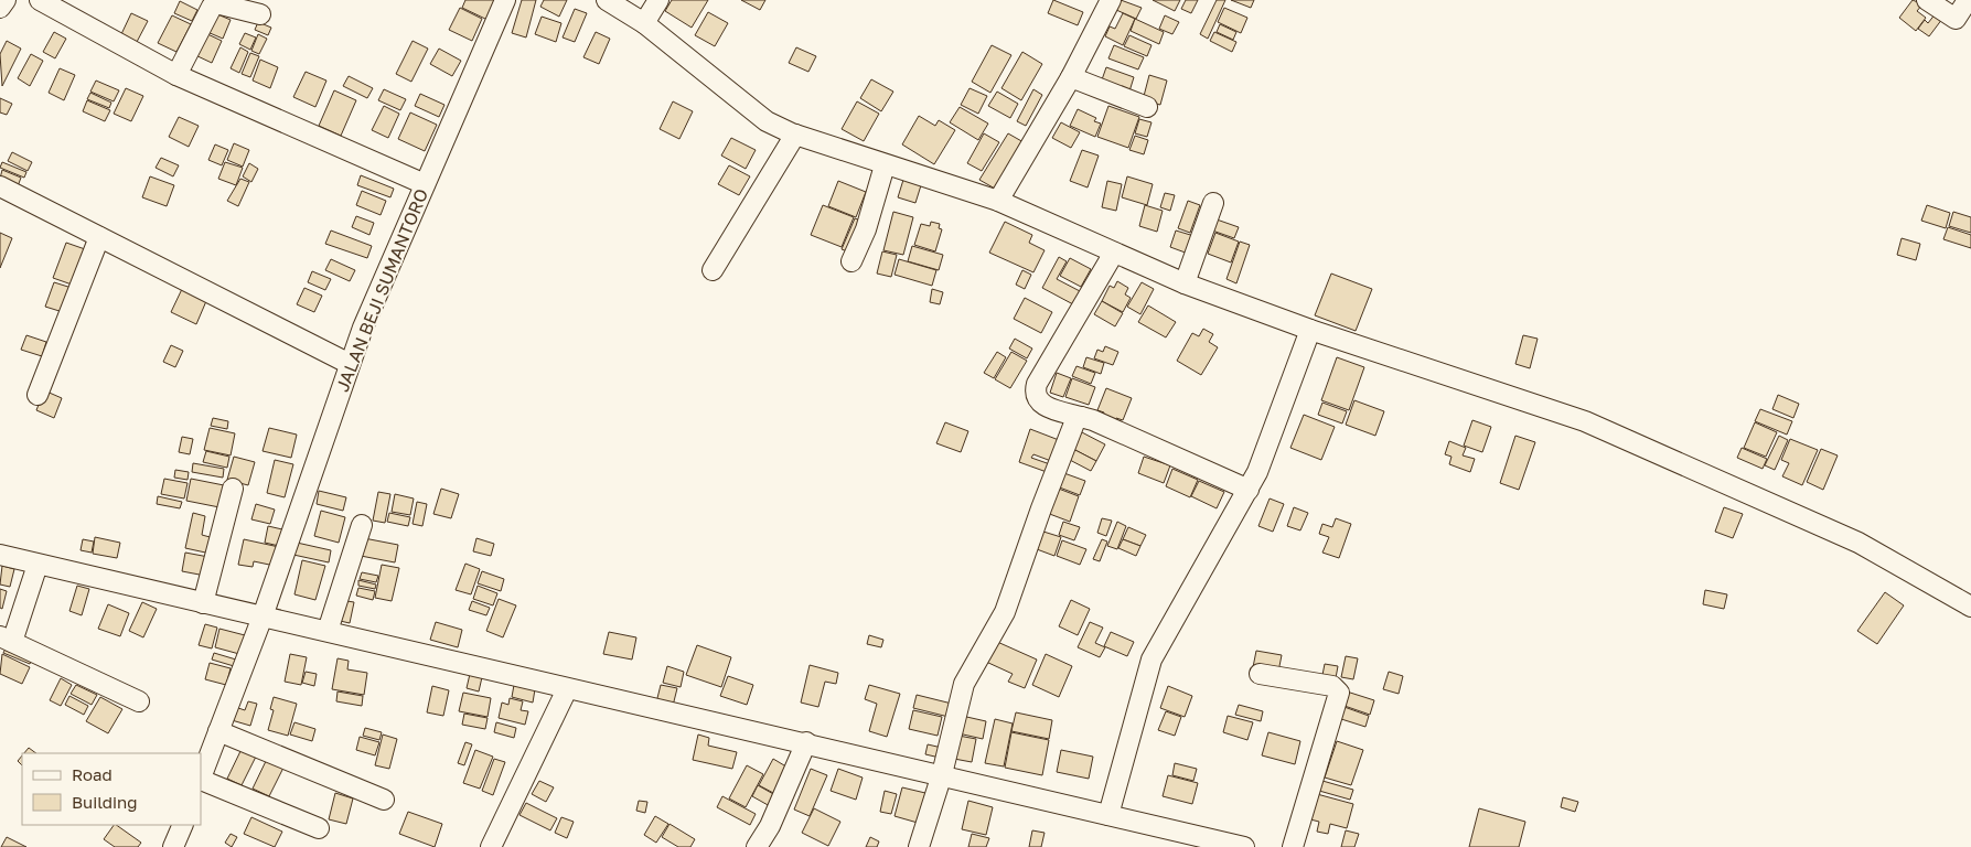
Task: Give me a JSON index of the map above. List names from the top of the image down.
{
  "streets": {
    "street": ["JALAN BEJI SUMANTORO"]
  },
  "legend": ["Road", "Building"]
}
